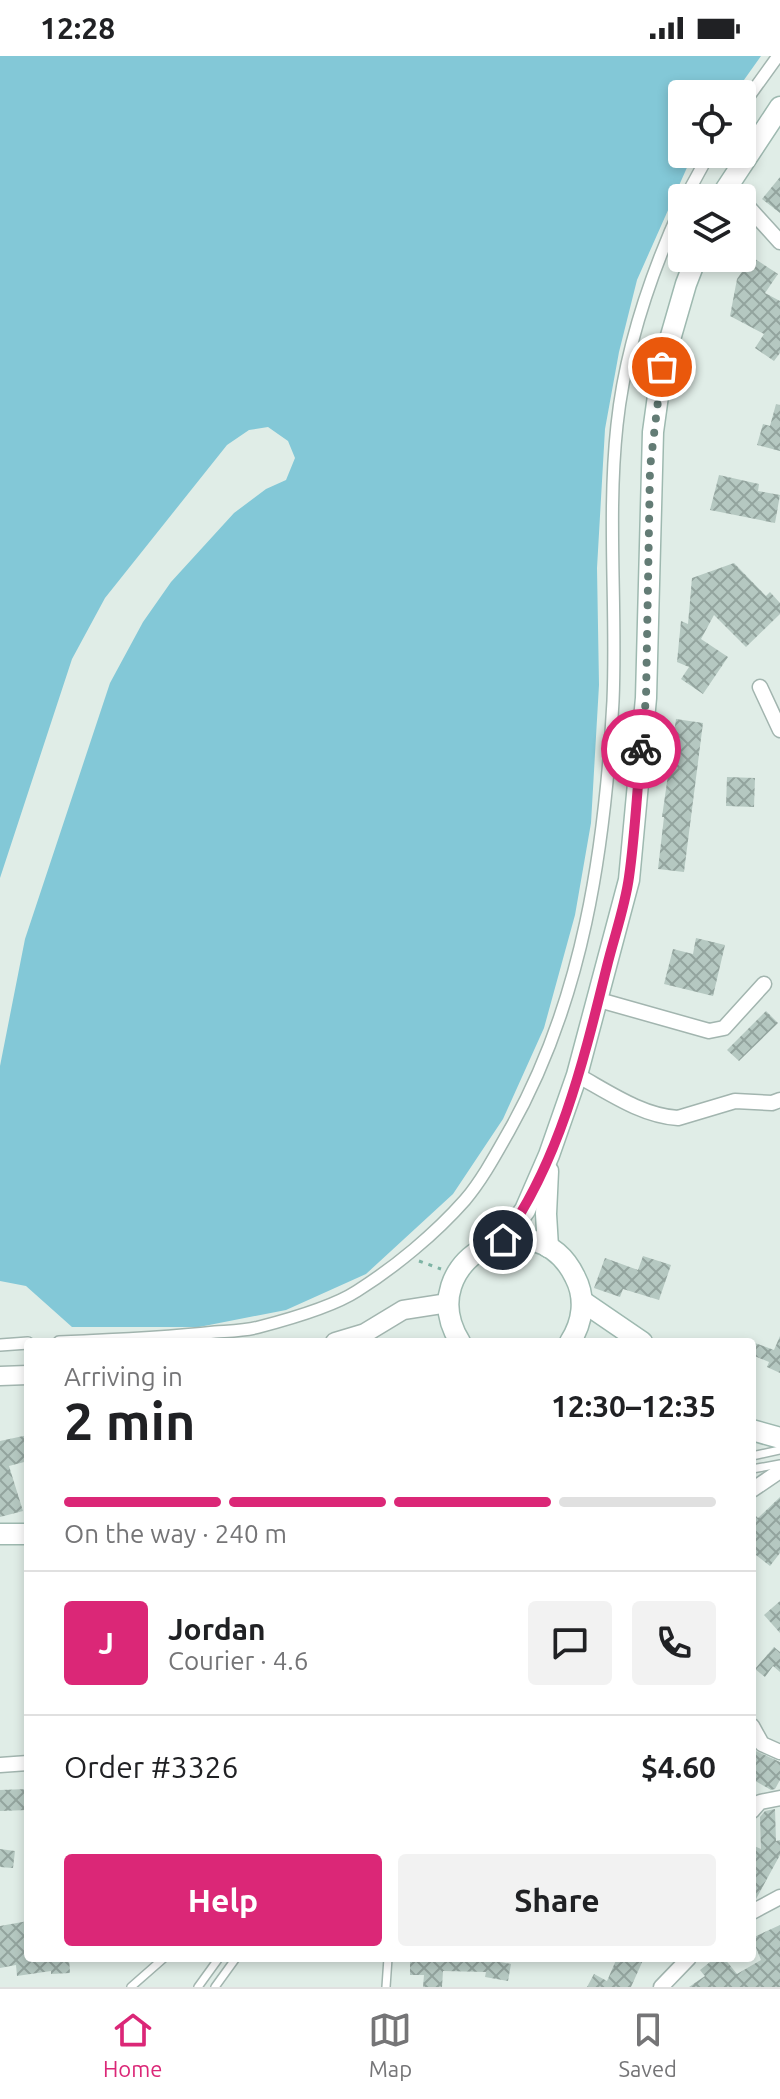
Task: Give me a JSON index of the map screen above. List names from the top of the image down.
{
  "page": {
    "status": "12:28",
    "heading": ["2 min", "Arriving in", "12:30–12:35"],
    "panel": [
      "Jordan",
      "Courier · 4.6",
      "Order #3326",
      "$4.60"
    ],
    "bar": "On the way · 240 m",
    "round": "J",
    "buttons": ["Help", "Share"],
    "tabs": ["Home", "Map", "Saved"]
  }
}
